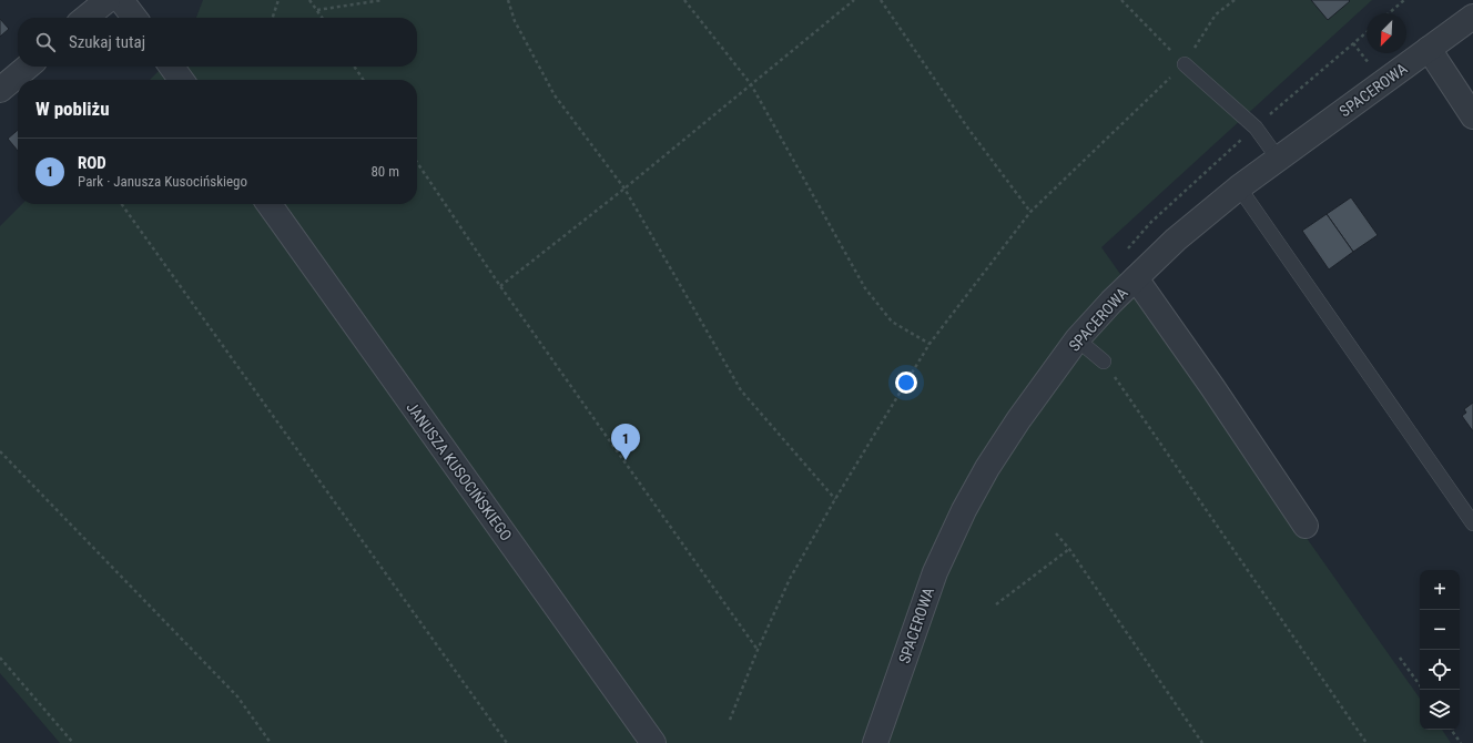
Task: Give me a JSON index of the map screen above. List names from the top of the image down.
{
  "streets": {
    "street": ["SPACEROWA", "JANUSZA KUSOCIŃSKIEGO"]
  },
  "north": "bottom left",
  "page": {
    "search": "Szukaj tutaj",
    "heading": "W pobliżu",
    "list": [
      {
        "mark": "1",
        "name": "ROD",
        "note": "Park · Janusza Kusocińskiego",
        "value": "80 m"
      }
    ],
    "pins": "1",
    "map_buttons": ["+", "−"]
  }
}
